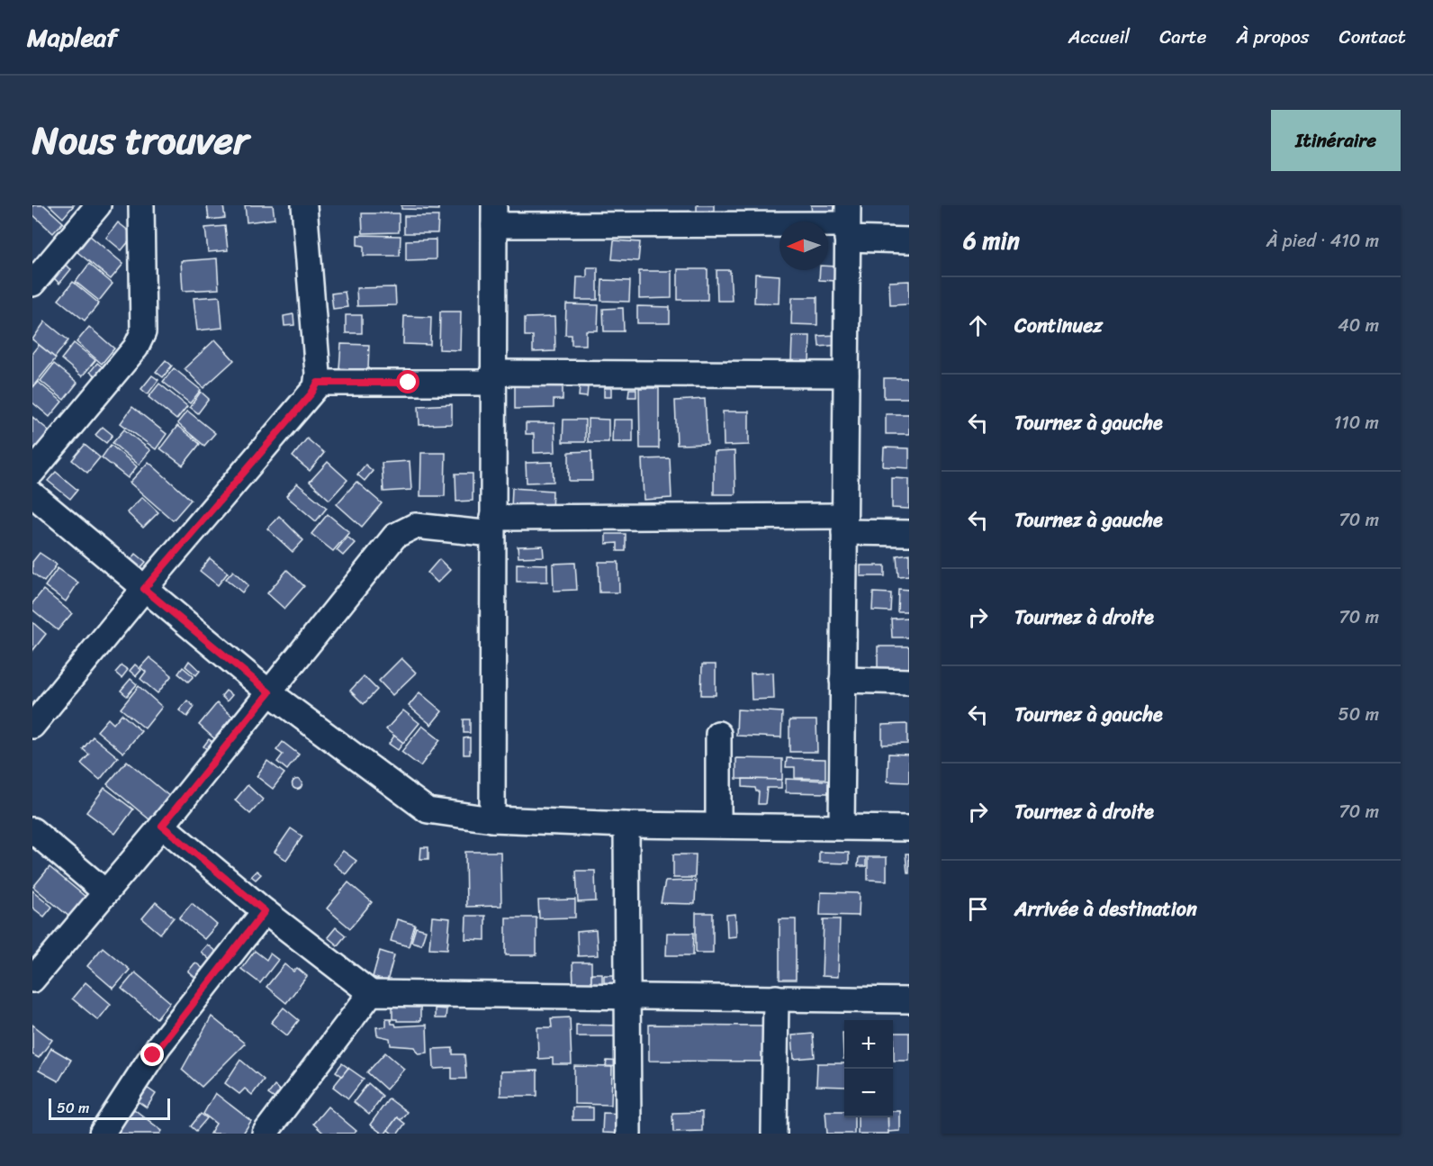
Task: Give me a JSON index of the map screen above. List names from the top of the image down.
{
  "scale_bar": "50 m",
  "north": "left",
  "page": {
    "header": "Mapleaf",
    "nav": [
      "Accueil",
      "Carte",
      "À propos",
      "Contact"
    ],
    "title": "Nous trouver",
    "buttons": "Itinéraire",
    "heading": ["6 min", "À pied · 410 m"],
    "list": [
      ["Continuez", "40 m"],
      ["Tournez à gauche", "110 m"],
      ["Tournez à gauche", "70 m"],
      ["Tournez à droite", "70 m"],
      ["Tournez à gauche", "50 m"],
      ["Tournez à droite", "70 m"],
      "Arrivée à destination"
    ],
    "map_buttons": ["+", "−"],
    "scale": "50 m"
  }
}
